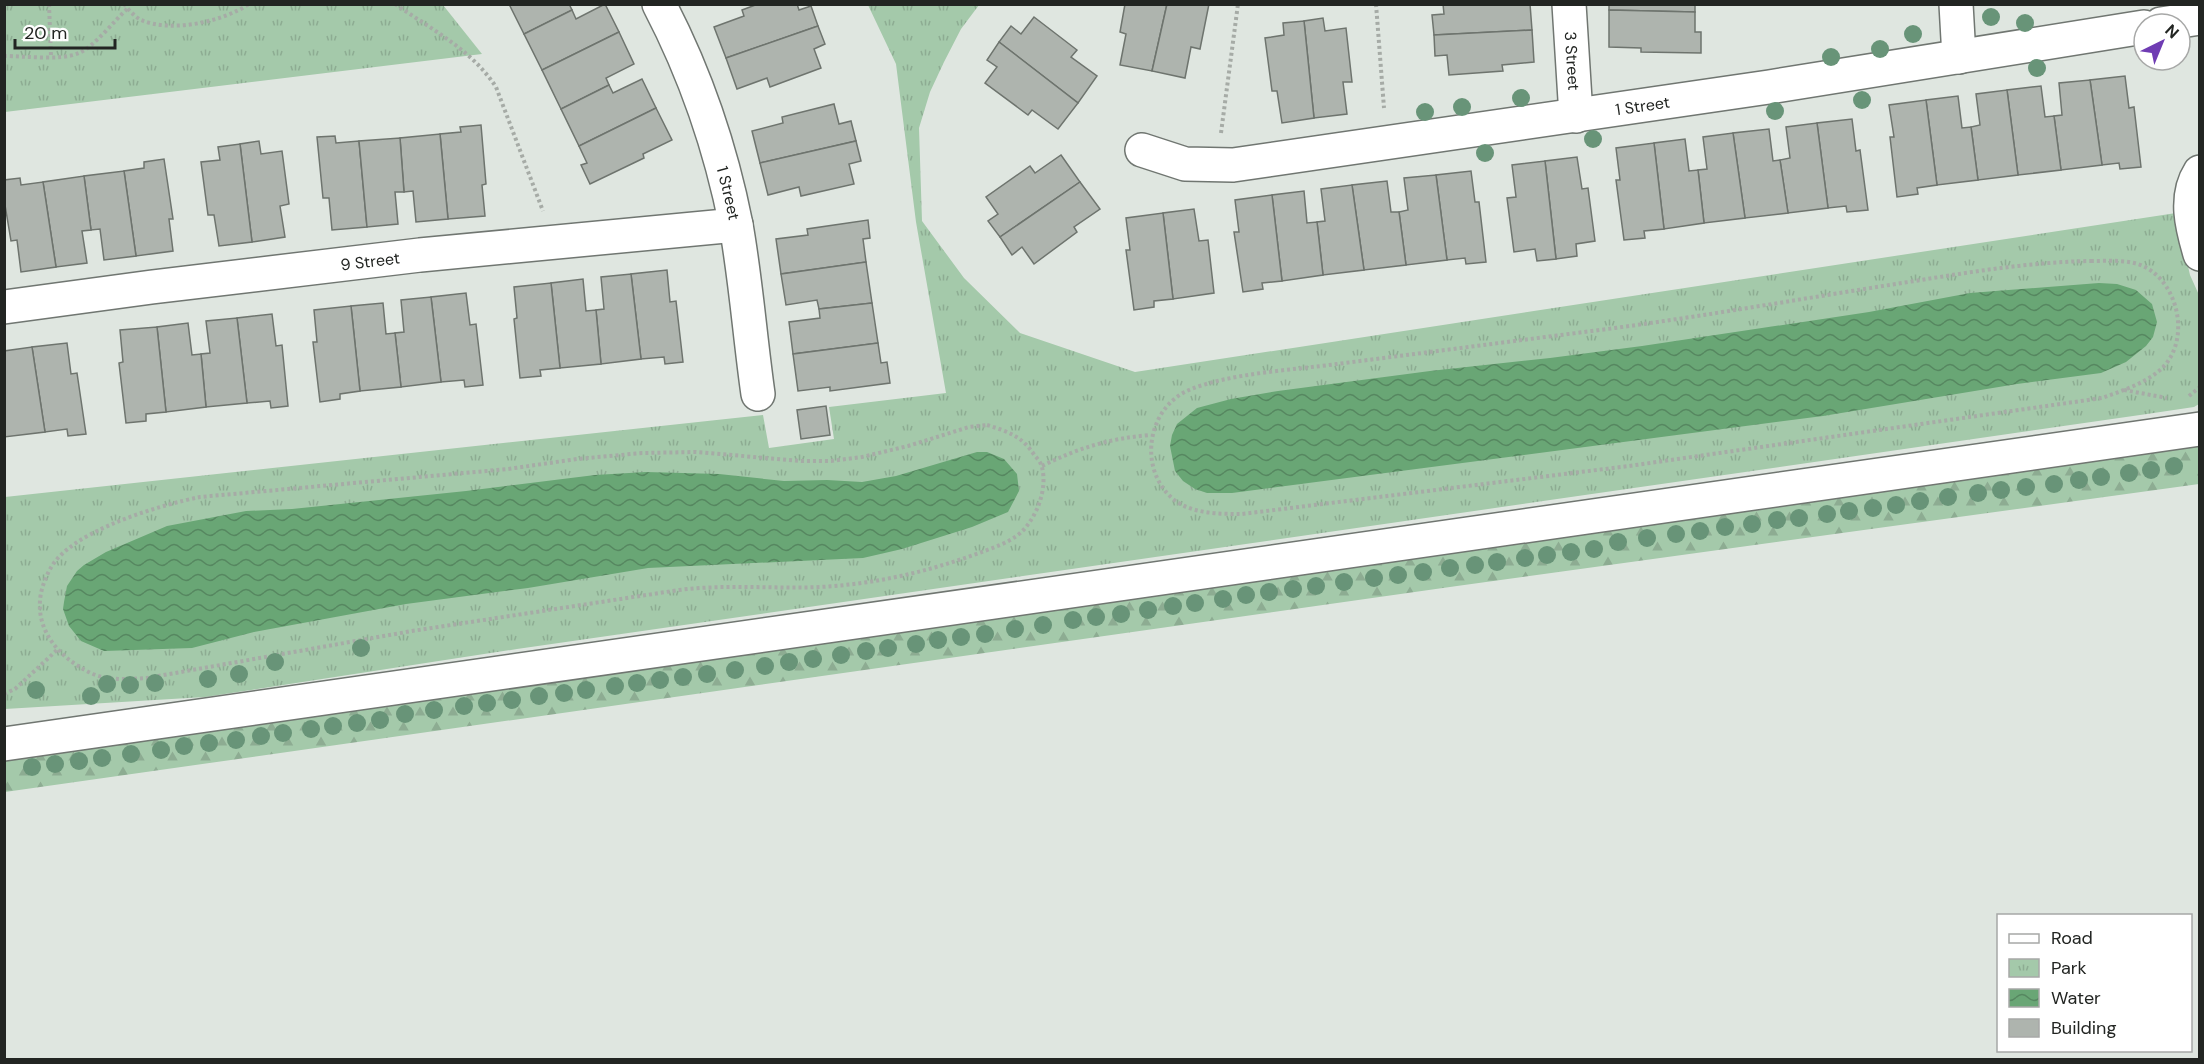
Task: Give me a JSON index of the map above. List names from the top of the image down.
{
  "streets": {
    "street": ["3 Street", "1 Street", "9 Street"]
  },
  "crossings": [
    ["3 Street", "1 Street"],
    ["1 Street", "9 Street"]
  ],
  "legend": [
    "Road",
    "Park",
    "Water",
    "Building"
  ],
  "scale_bar": "20 m",
  "north": "top right"
}
